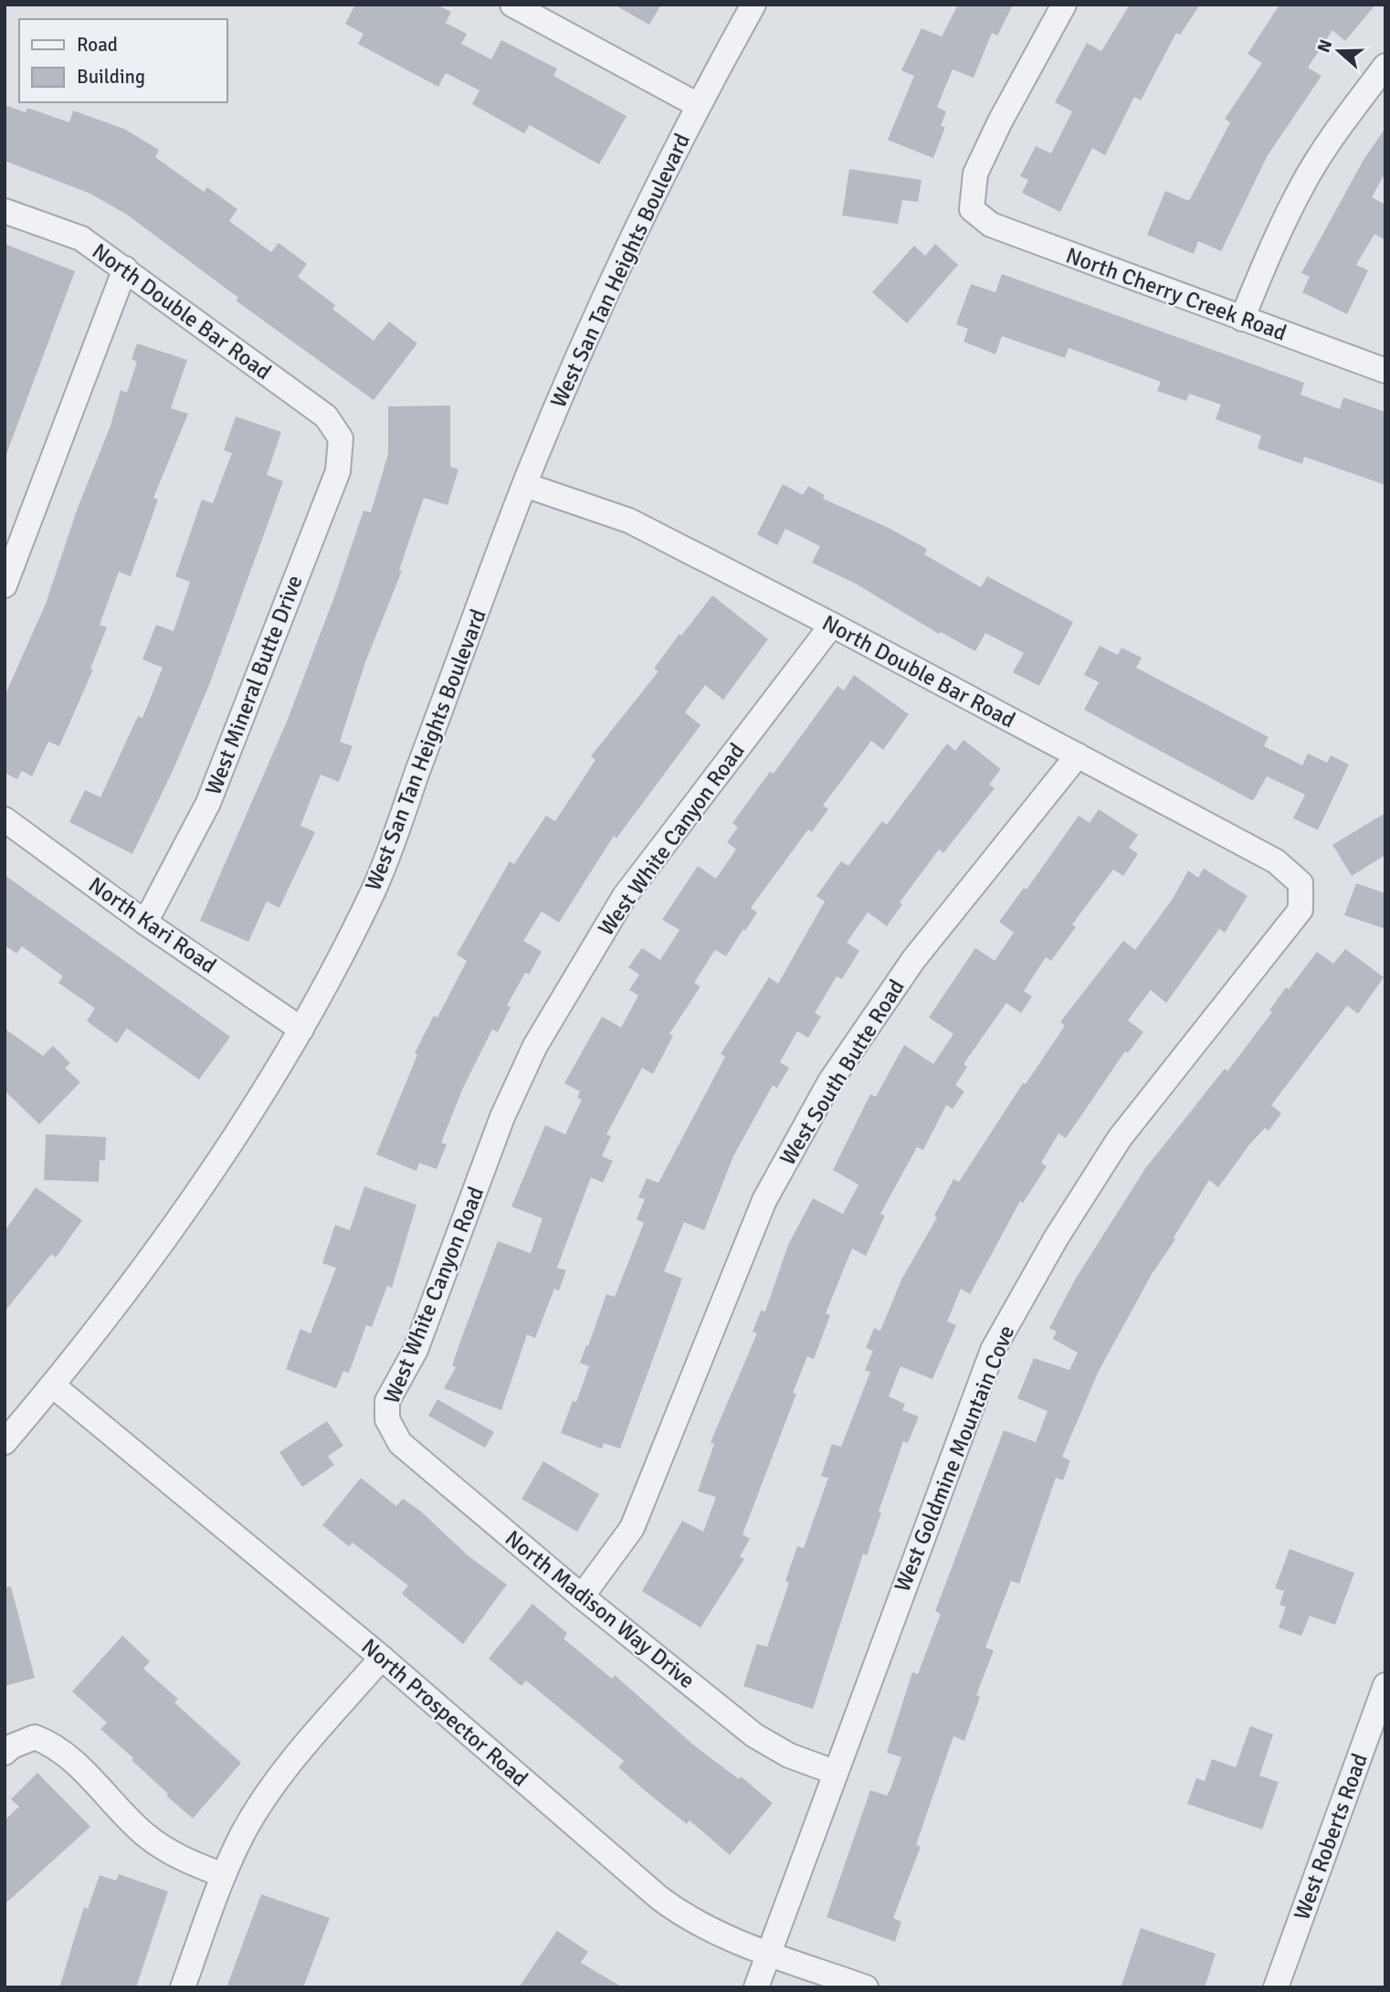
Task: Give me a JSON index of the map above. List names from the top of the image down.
{
  "streets": {
    "street": [
      "West San Tan Heights Boulevard",
      "North Cherry Creek Road",
      "North Double Bar Road",
      "West Mineral Butte Drive",
      "West White Canyon Road",
      "North Kari Road",
      "West South Butte Road",
      "West Goldmine Mountain Cove",
      "North Madison Way Drive",
      "North Prospector Road",
      "West Roberts Road"
    ]
  },
  "crossings": [
    ["West San Tan Heights Boulevard", "North Double Bar Road"],
    ["West San Tan Heights Boulevard", "North Kari Road"],
    ["West San Tan Heights Boulevard", "North Prospector Road"],
    ["North Double Bar Road", "West Mineral Butte Drive"],
    ["North Double Bar Road", "West White Canyon Road"],
    ["North Double Bar Road", "West South Butte Road"],
    ["North Double Bar Road", "West Goldmine Mountain Cove"],
    ["West Mineral Butte Drive", "North Kari Road"],
    ["West White Canyon Road", "North Madison Way Drive"],
    ["West South Butte Road", "North Madison Way Drive"],
    ["West Goldmine Mountain Cove", "North Madison Way Drive"],
    ["West Goldmine Mountain Cove", "North Prospector Road"]
  ],
  "legend": ["Road", "Building"],
  "north": "left"
}
